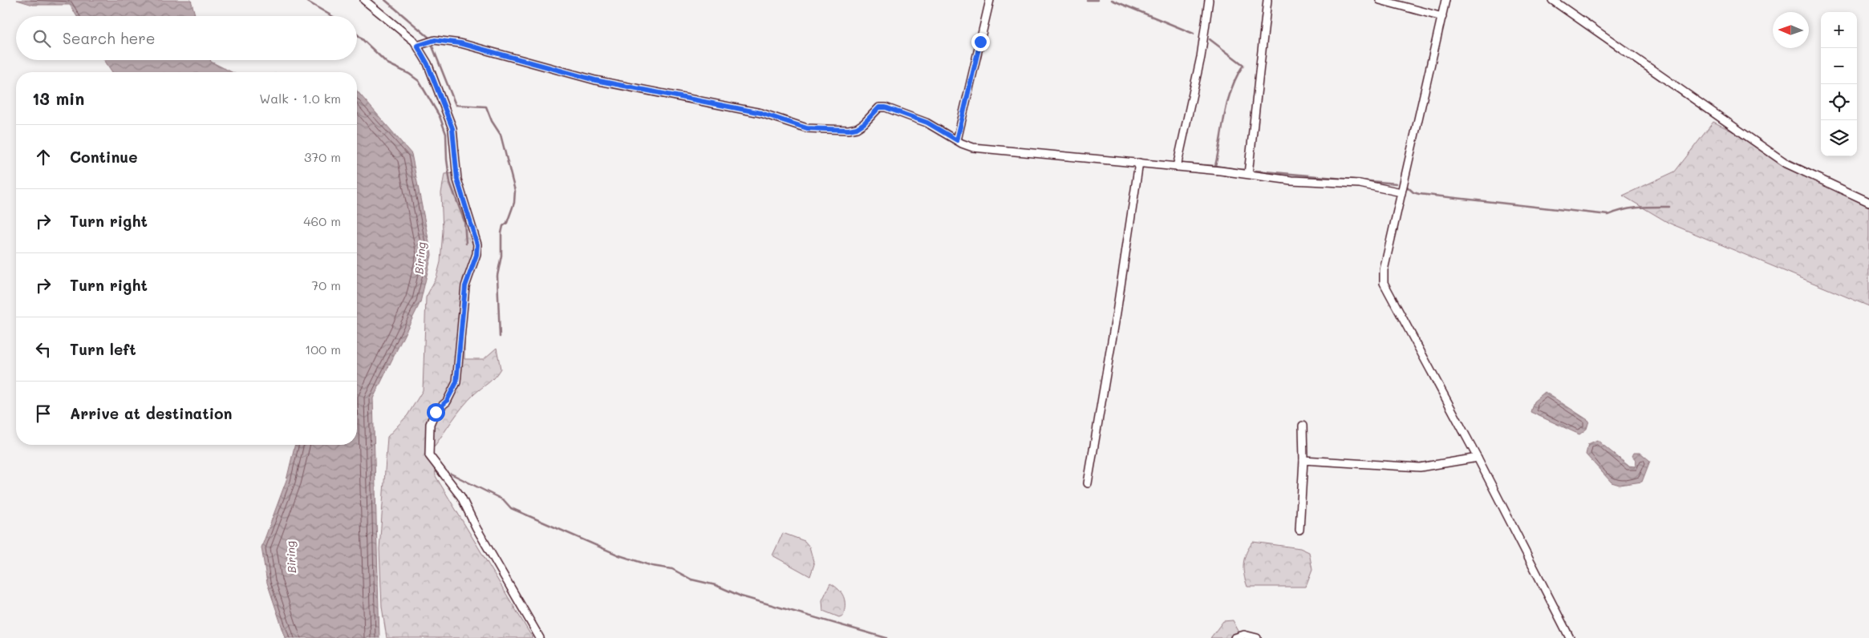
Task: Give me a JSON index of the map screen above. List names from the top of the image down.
{
  "water": ["Biring"],
  "north": "left",
  "page": {
    "map_buttons": ["+", "−"],
    "search": "Search here",
    "heading": ["13 min", "Walk · 1.0 km"],
    "list": [
      ["Continue", "370 m"],
      ["Turn right", "460 m"],
      ["Turn right", "70 m"],
      ["Turn left", "100 m"],
      "Arrive at destination"
    ]
  }
}
